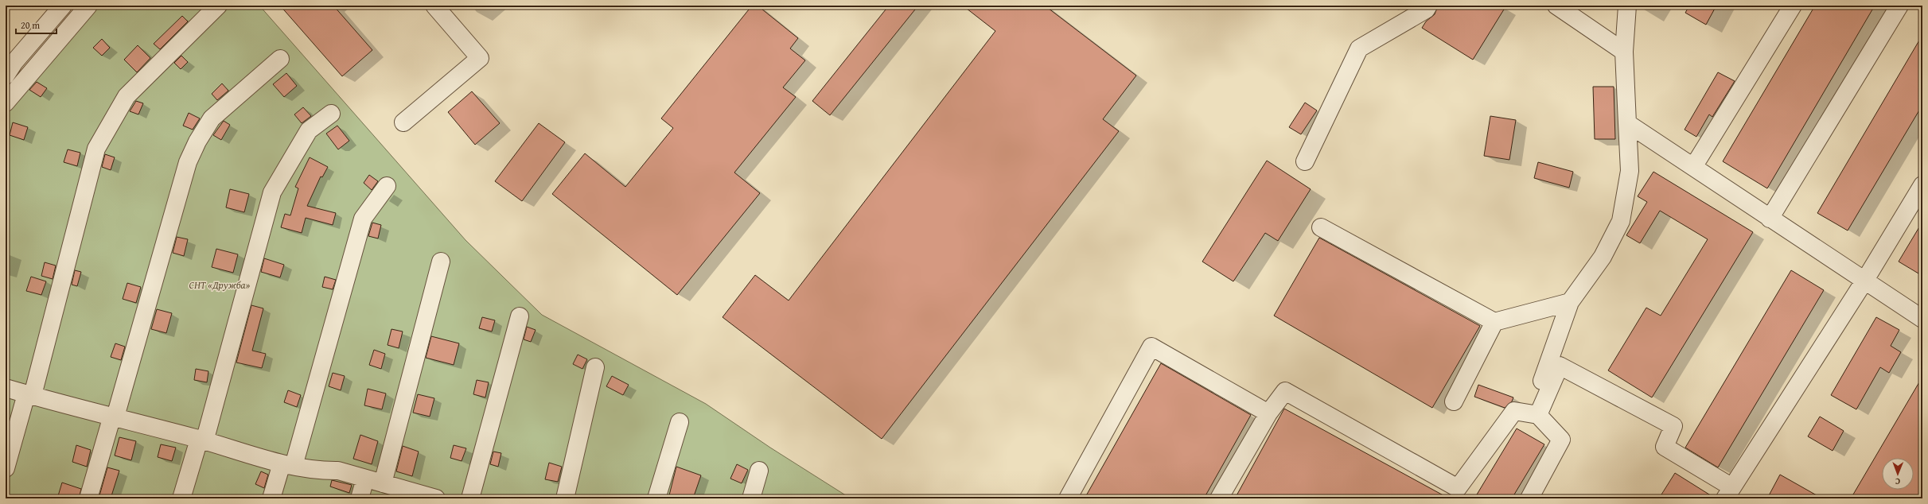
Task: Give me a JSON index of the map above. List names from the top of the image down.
{
  "parks": ["СНТ «Дружба»"],
  "scale_bar": "20 m",
  "north": "bottom"
}
